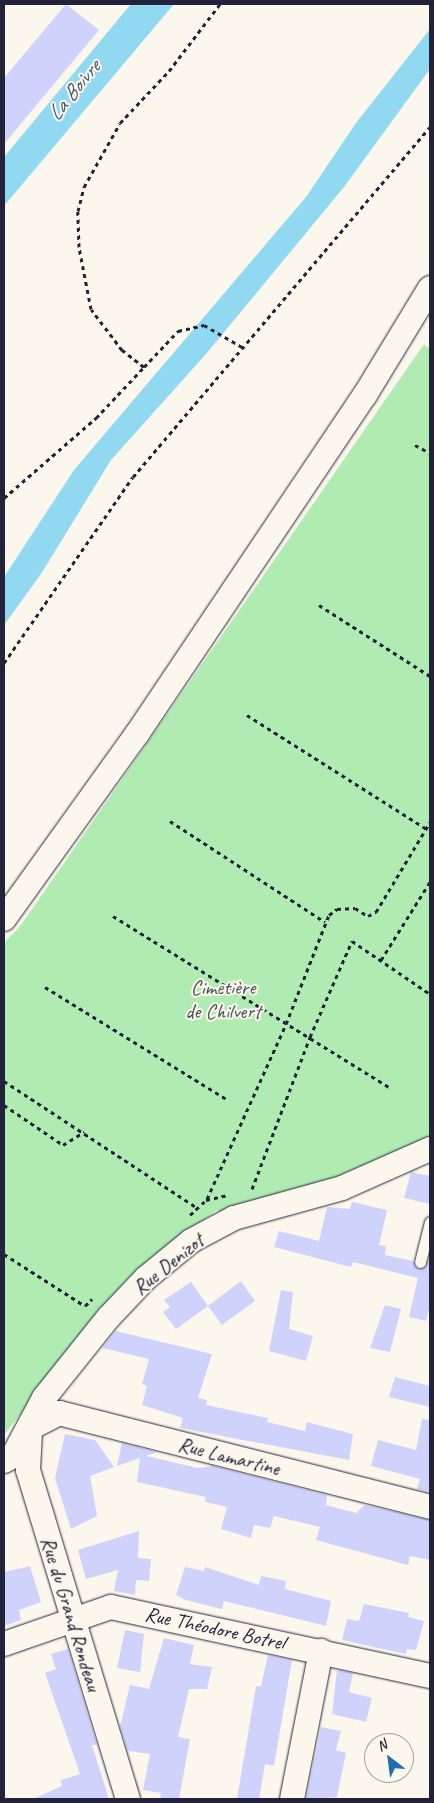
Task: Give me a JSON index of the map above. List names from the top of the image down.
{
  "streets": {
    "street": [
      "Rue Denizot",
      "Rue Lamartine",
      "Rue du Grand Rondeau",
      "Rue Théodore Botrel"
    ]
  },
  "crossings": [
    ["Rue Denizot", "Rue Lamartine"],
    ["Rue Denizot", "Rue du Grand Rondeau"],
    ["Rue Lamartine", "Rue du Grand Rondeau"],
    ["Rue du Grand Rondeau", "Rue Théodore Botrel"]
  ],
  "water": ["La Boivre"],
  "parks": ["Cimetière de Chilvert"],
  "north": "top left"
}
